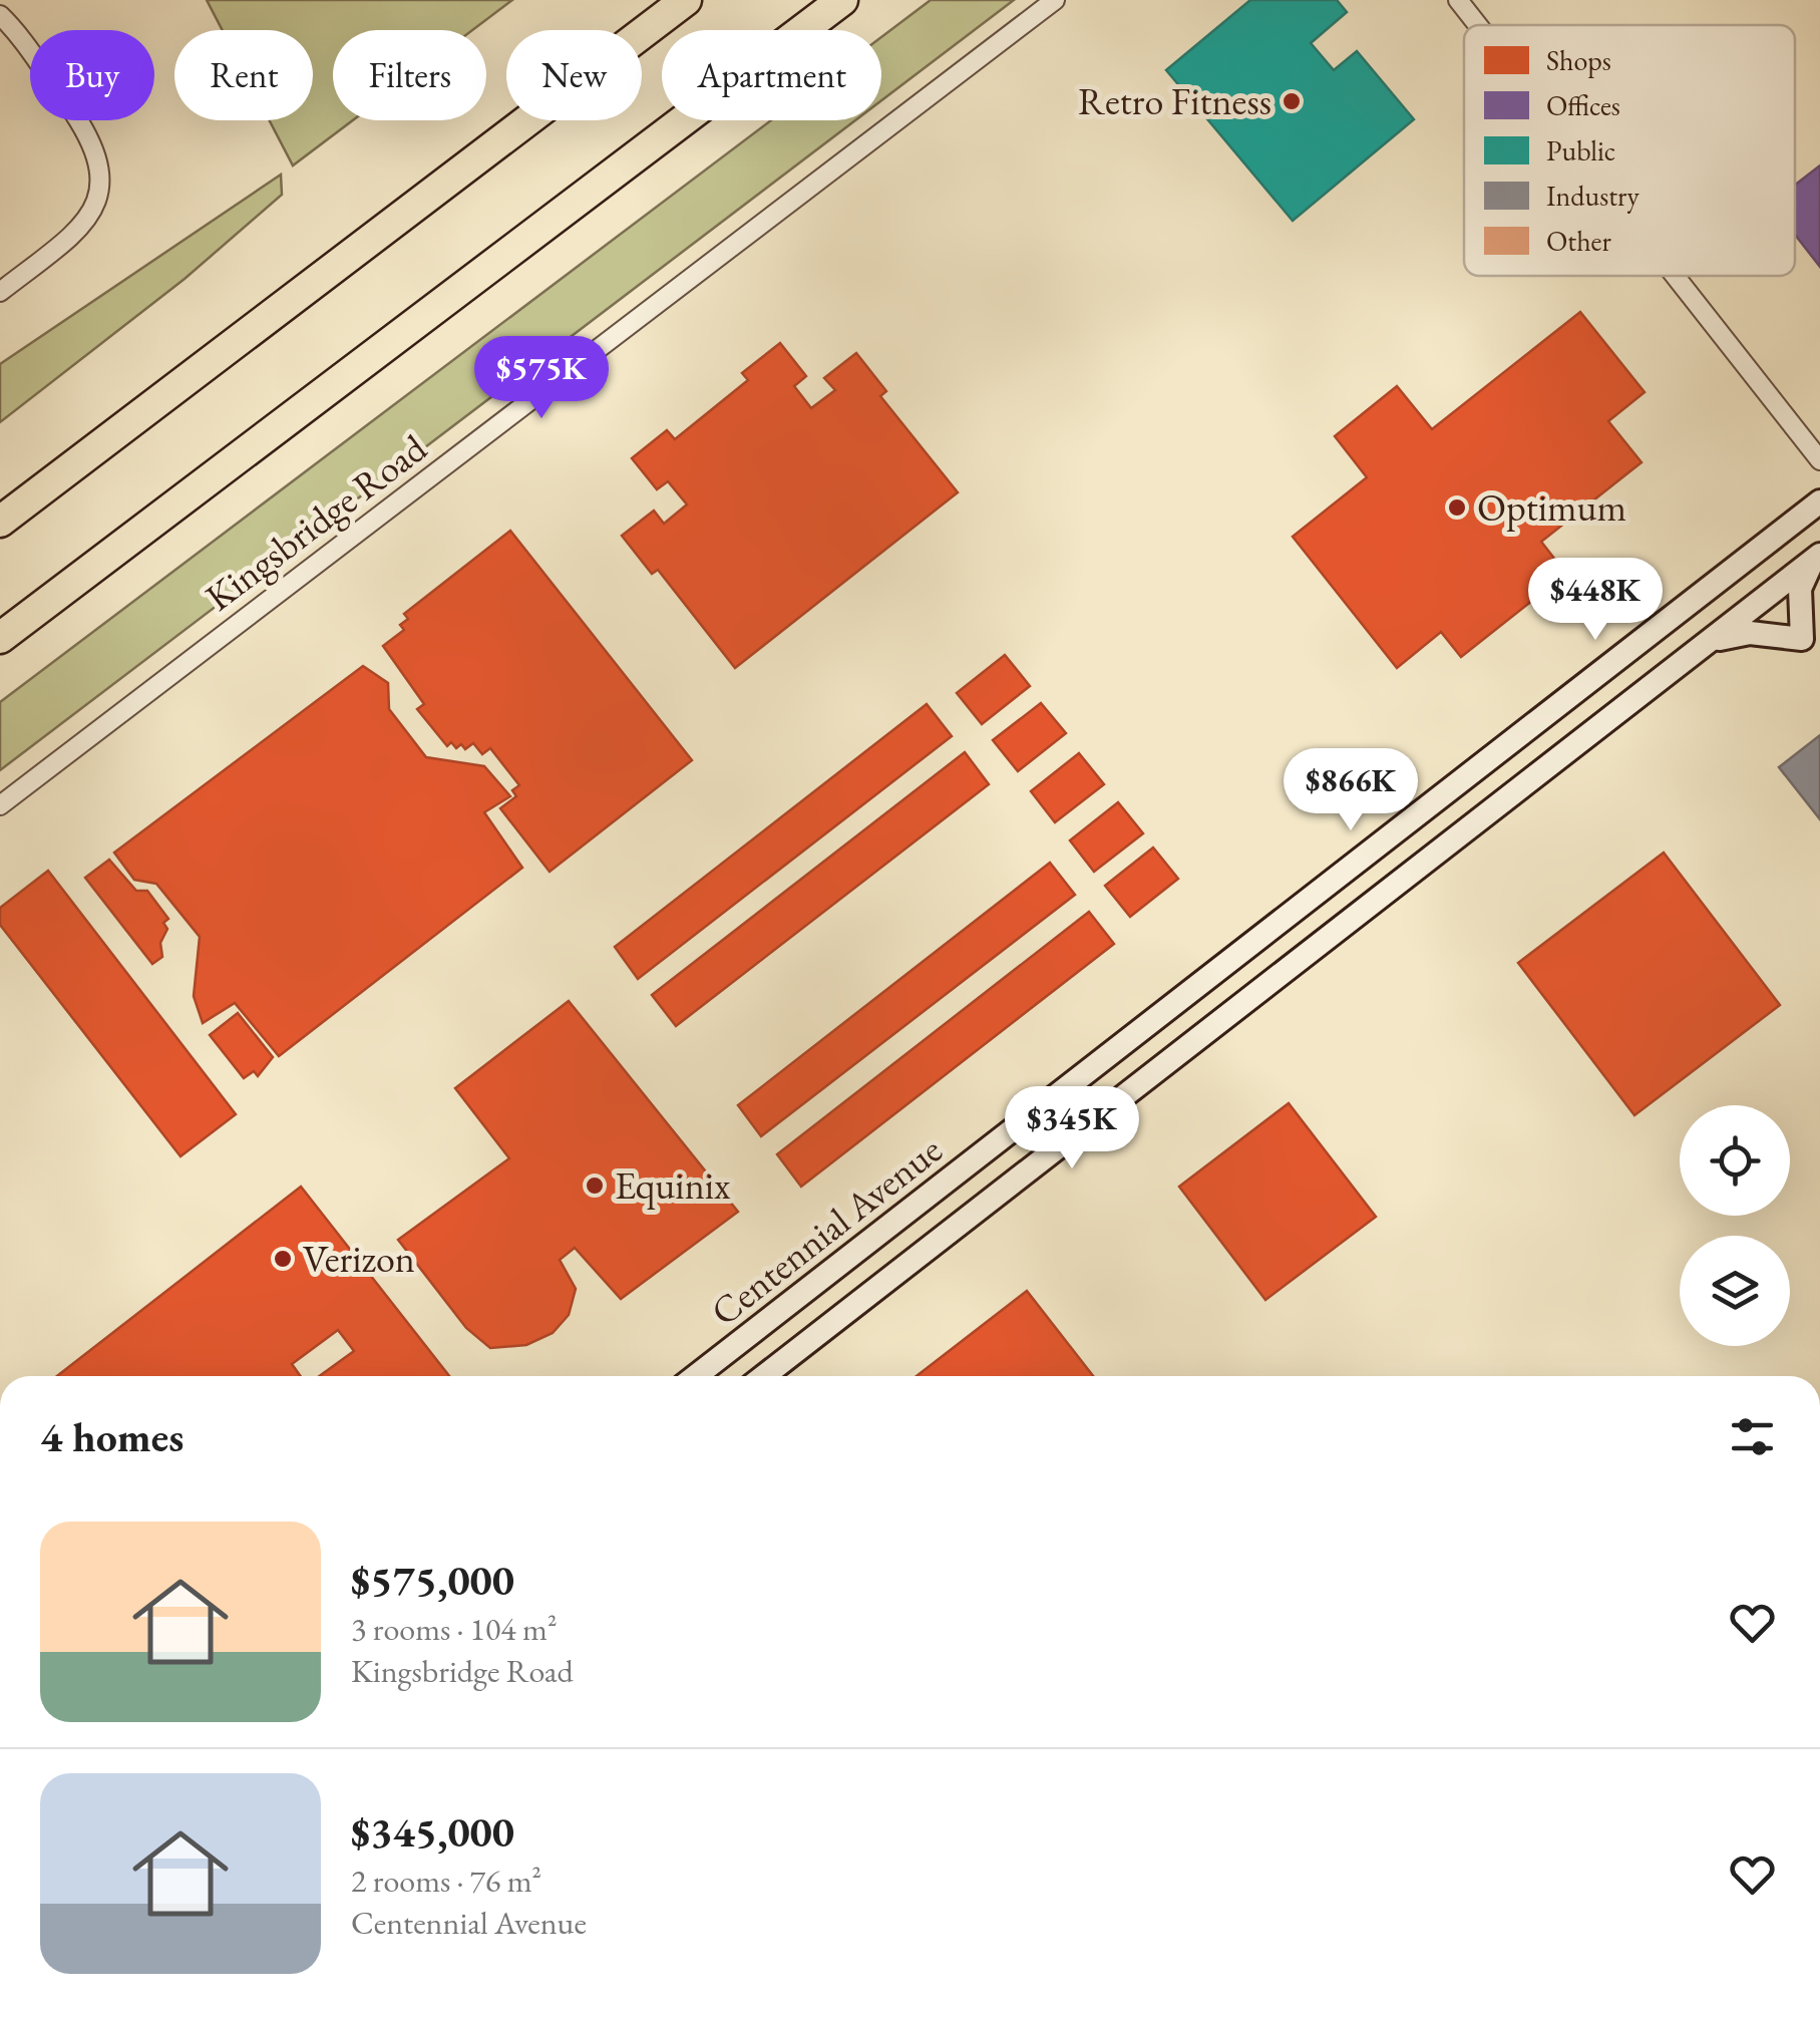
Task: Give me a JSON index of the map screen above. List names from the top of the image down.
{
  "streets": {
    "main road": ["Centennial Avenue"],
    "street": ["Kingsbridge Road"]
  },
  "places": [
    "Retro Fitness",
    "Optimum",
    "Equinix",
    "Verizon"
  ],
  "legend": [
    "Shops",
    "Offices",
    "Public",
    "Industry",
    "Other"
  ],
  "page": {
    "chip": [
      "Buy",
      "Rent",
      "Filters",
      "New",
      "Apartment"
    ],
    "price": [
      "$575K",
      "$448K",
      "$866K",
      "$345K"
    ],
    "heading": "4 homes",
    "list": [
      {
        "name": "$575,000",
        "note": "3 rooms · 104 m² · Kingsbridge Road"
      },
      {
        "name": "$345,000",
        "note": "2 rooms · 76 m² · Centennial Avenue"
      }
    ]
  }
}
